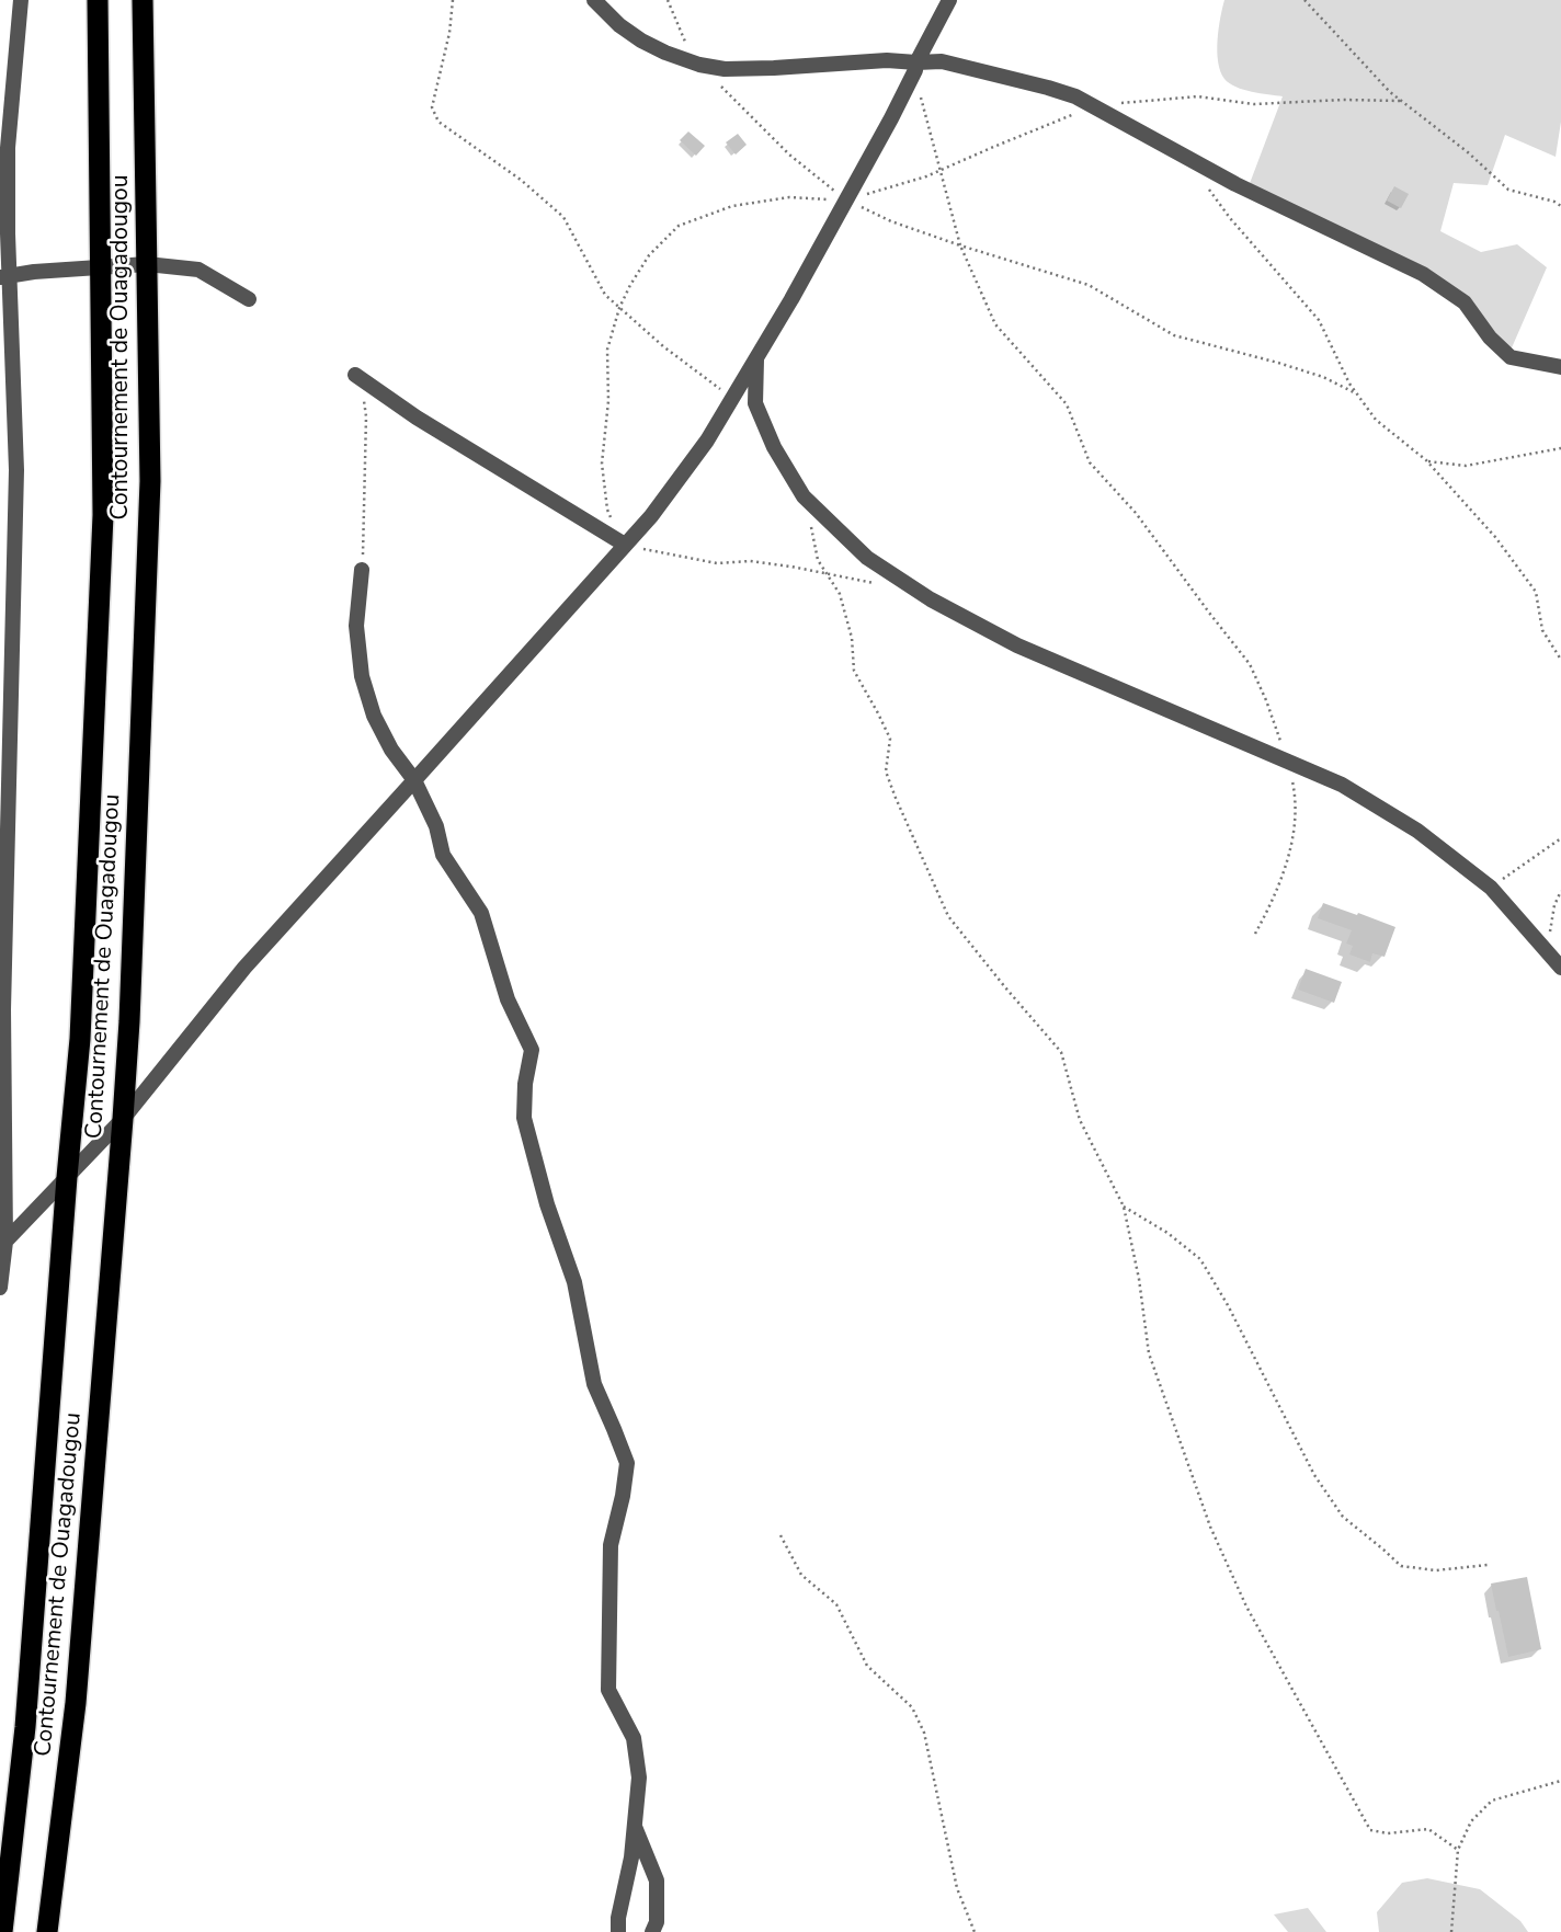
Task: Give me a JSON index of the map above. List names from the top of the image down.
{
  "streets": {
    "highway": ["Contournement de Ouagadougou"]
  }
}
